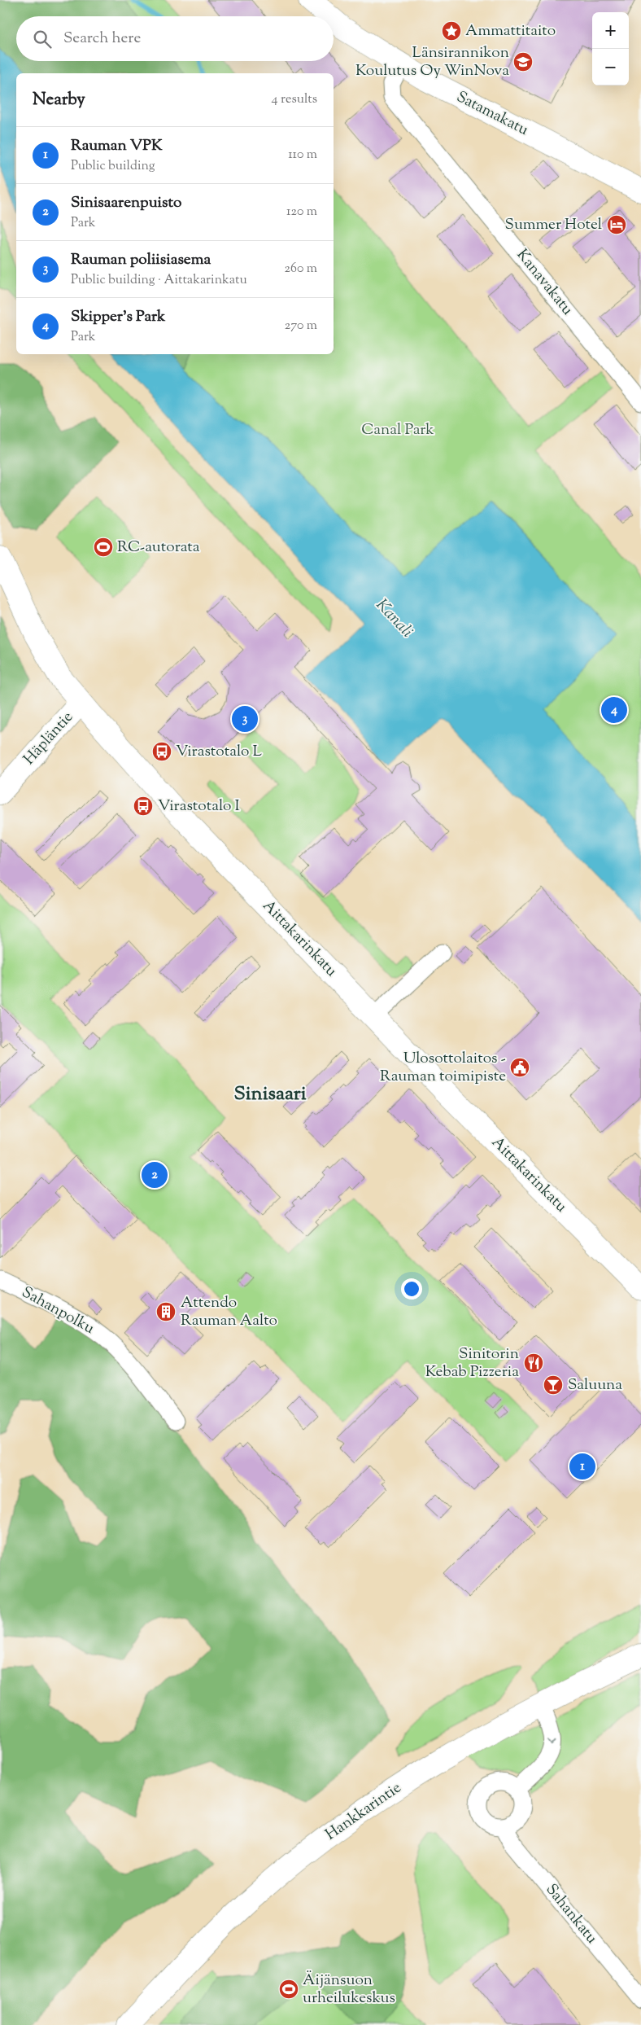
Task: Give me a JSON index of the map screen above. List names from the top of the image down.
{
  "streets": {
    "main road": [
      "Satamakatu",
      "Häpläntie",
      "Aittakarinkatu",
      "Hankkarintie"
    ],
    "street": ["Kanavakatu", "Sahanpolku", "Sahankatu"]
  },
  "crossings": [
    ["Satamakatu", "Kanavakatu"],
    ["Häpläntie", "Aittakarinkatu"]
  ],
  "districts": ["Sinisaari"],
  "water": ["Kanali"],
  "parks": ["Canal Park"],
  "places": {
    "place": ["Ammattitaito"],
    "school or university": ["Länsirannikon Koulutus Oy WinNova"],
    "hotel": ["Summer Hotel"],
    "sports": ["RC-autorata", "Äijänsuon urheilukeskus"],
    "bus stop": ["Virastotalo L", "Virastotalo I"],
    "public building": ["Ulosottolaitos - Rauman toimipiste"],
    "building": ["Attendo Rauman Aalto"],
    "restaurant": ["Sinitorin Kebab Pizzeria"],
    "bar": ["Saluuna"]
  },
  "page": {
    "map_buttons": ["+", "−"],
    "search": "Search here",
    "heading": ["Nearby", "4 results"],
    "list": [
      {
        "mark": "1",
        "name": "Rauman VPK",
        "note": "Public building",
        "value": "110 m"
      },
      {
        "mark": "2",
        "name": "Sinisaarenpuisto",
        "note": "Park",
        "value": "120 m"
      },
      {
        "mark": "3",
        "name": "Rauman poliisiasema",
        "note": "Public building · Aittakarinkatu",
        "value": "260 m"
      },
      {
        "mark": "4",
        "name": "Skipper's Park",
        "note": "Park",
        "value": "270 m"
      }
    ],
    "pins": [
      "4",
      "3",
      "2",
      "1"
    ]
  }
}
